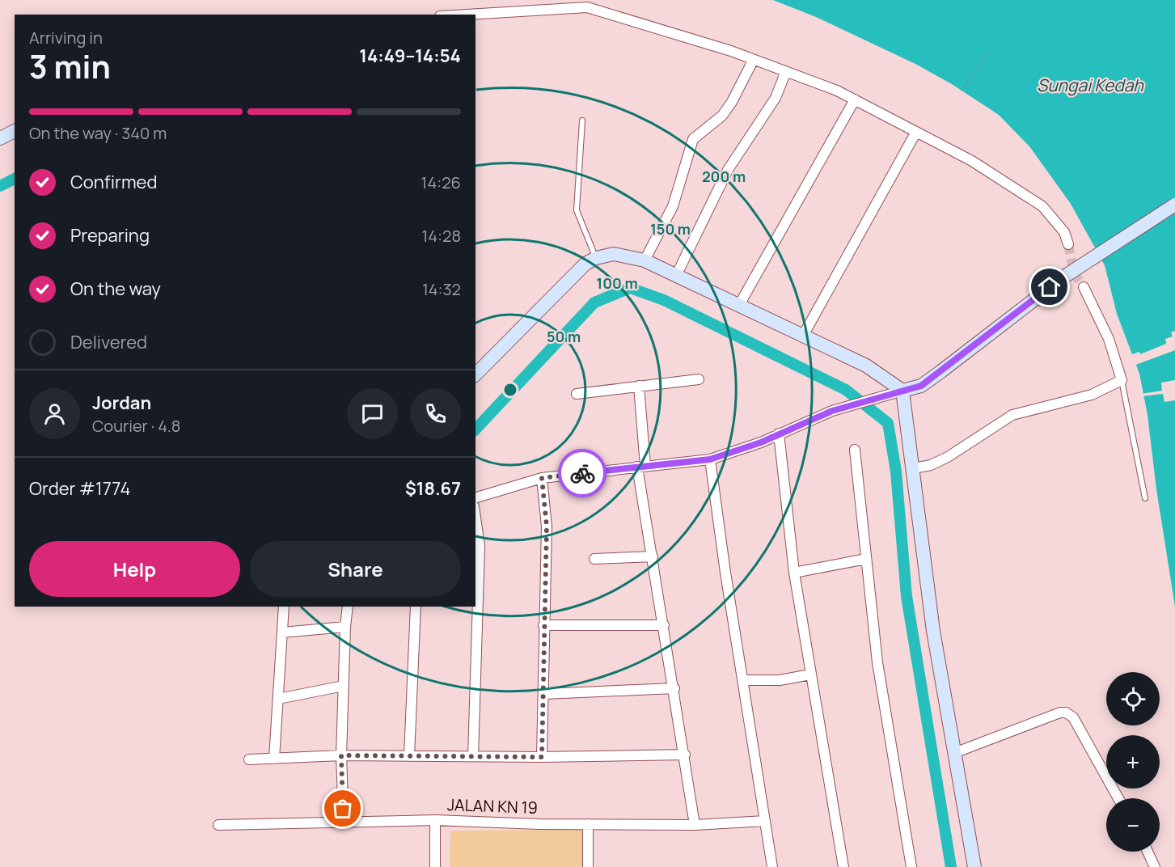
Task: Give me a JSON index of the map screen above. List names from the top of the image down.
{
  "streets": {
    "street": ["JALAN KN 19"]
  },
  "water": ["Sungai Kedah"],
  "page": {
    "heading": ["3 min", "Arriving in", "14:49–14:54"],
    "panel": [
      "Jordan",
      "Courier · 4.8",
      "Order #1774",
      "$18.67"
    ],
    "bar": "On the way · 340 m",
    "list": [
      ["Confirmed", "14:26"],
      ["Preparing", "14:28"],
      ["On the way", "14:32"],
      "Delivered"
    ],
    "buttons": ["Help", "Share"],
    "map_buttons": ["+", "−"]
  },
  "rings": [
    "200 m",
    "150 m",
    "100 m",
    "50 m"
  ]
}
